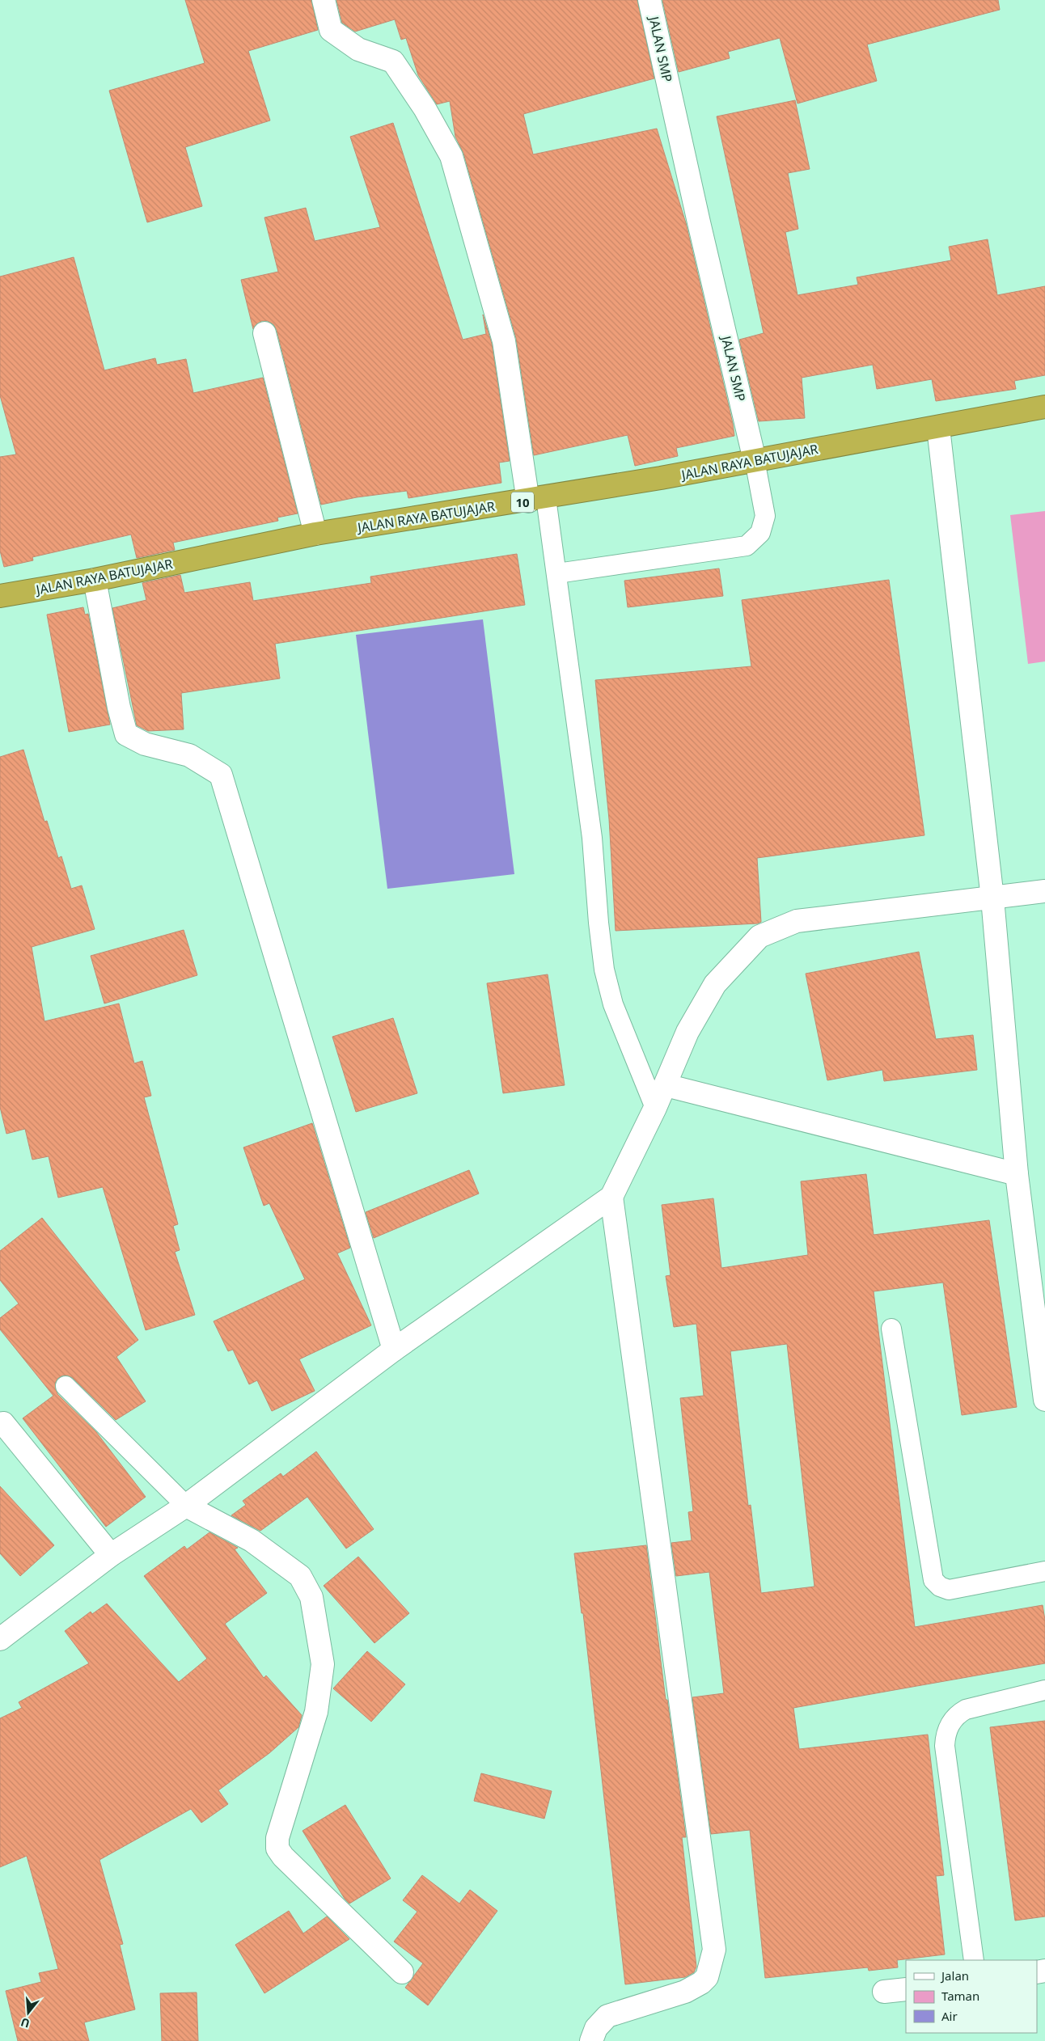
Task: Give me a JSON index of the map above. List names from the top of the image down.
{
  "streets": {
    "highway": ["JALAN RAYA BATUJAJAR", "10"],
    "street": ["JALAN SMP"]
  },
  "crossings": [
    ["JALAN SMP", "JALAN RAYA BATUJAJAR"]
  ],
  "legend": ["Jalan", "Taman", "Air"],
  "north": "bottom"
}
